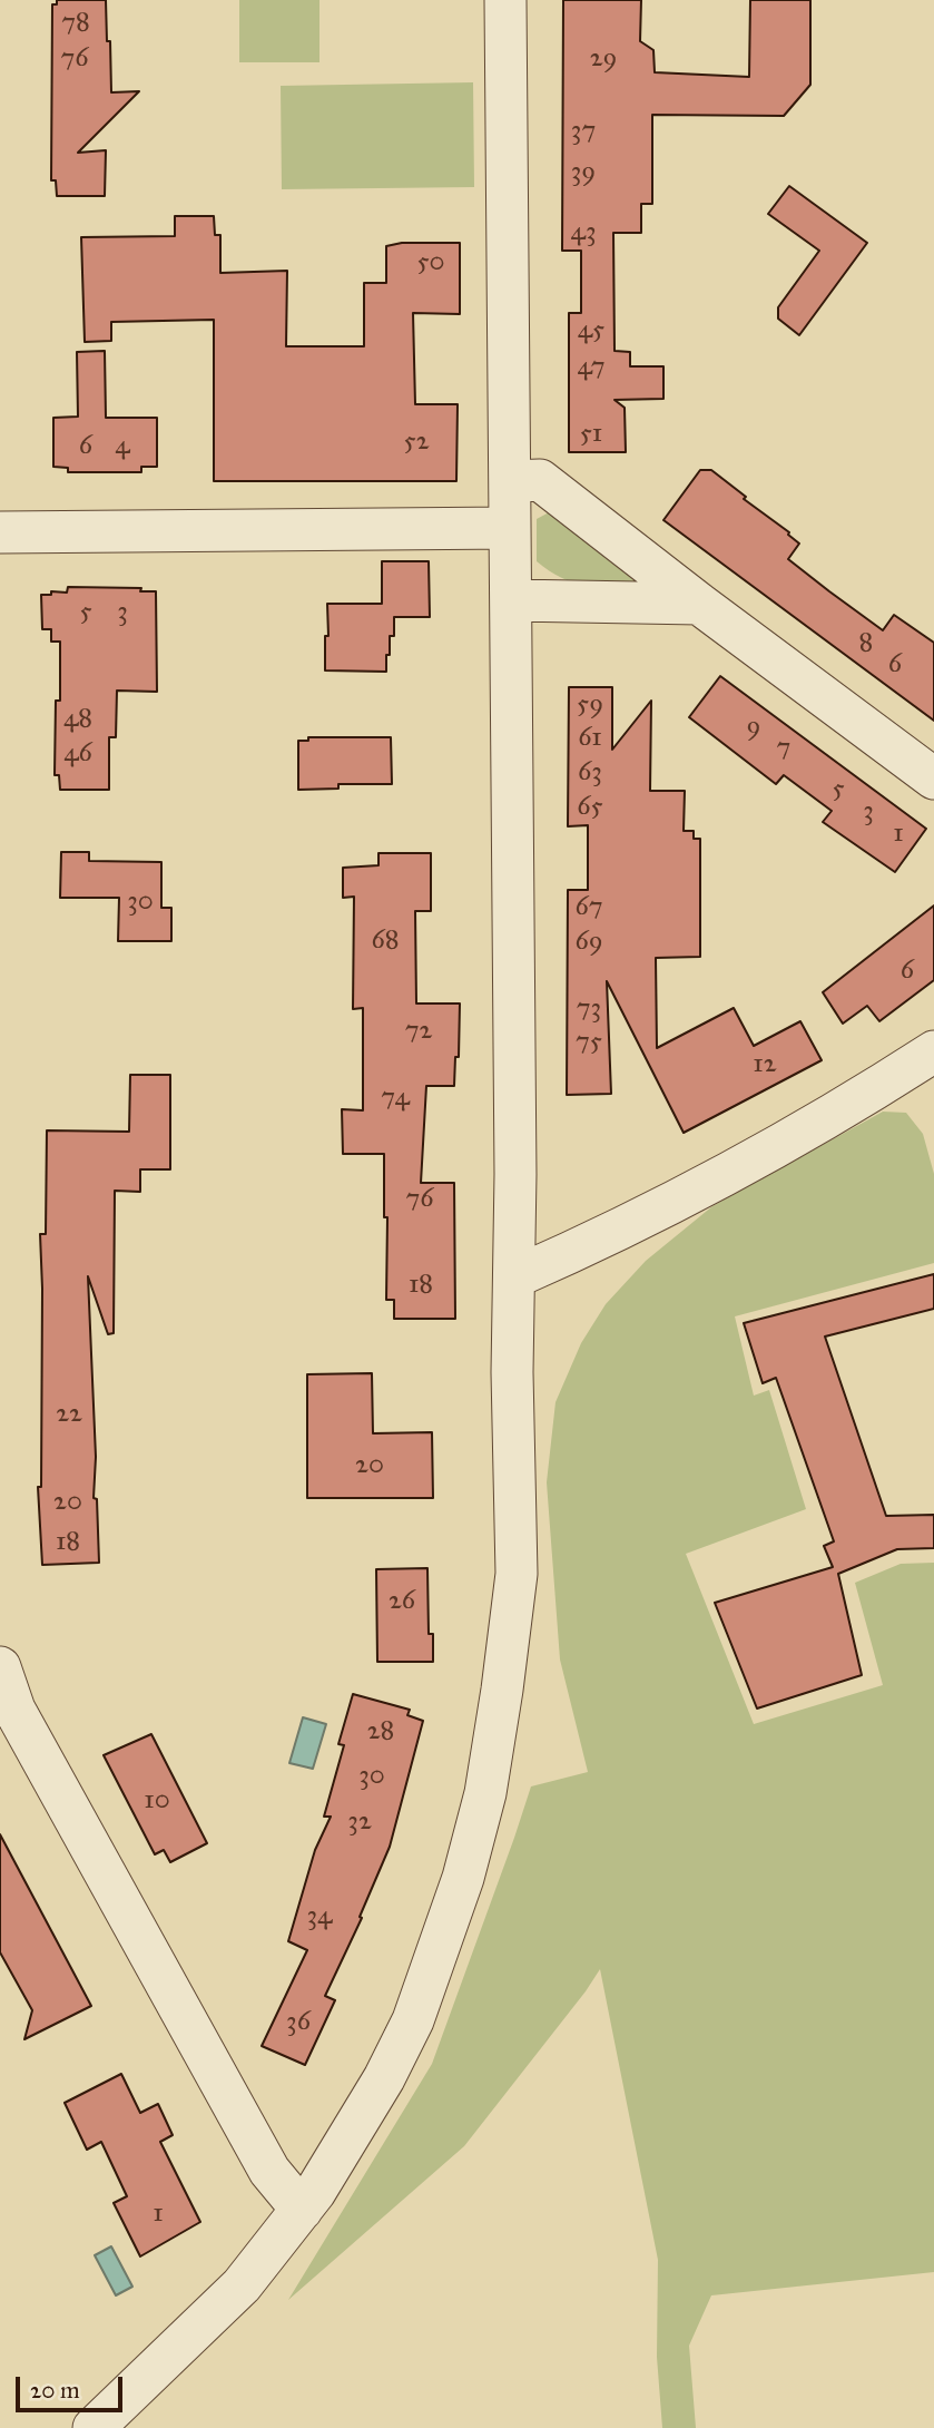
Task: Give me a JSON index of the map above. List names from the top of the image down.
{
  "house_numbers": [
    "78",
    "76",
    "29",
    "37",
    "39",
    "43",
    "50",
    "45",
    "47",
    "51",
    "52",
    "6",
    "4",
    "5",
    "3",
    "8",
    "6",
    "59",
    "48",
    "9",
    "61",
    "7",
    "46",
    "63",
    "5",
    "65",
    "3",
    "1",
    "30",
    "67",
    "68",
    "69",
    "6",
    "73",
    "72",
    "75",
    "12",
    "74",
    "76",
    "18",
    "22",
    "20",
    "20",
    "18",
    "26",
    "28",
    "30",
    "10",
    "32",
    "34",
    "36",
    "1"
  ],
  "scale_bar": "20 m"
}
